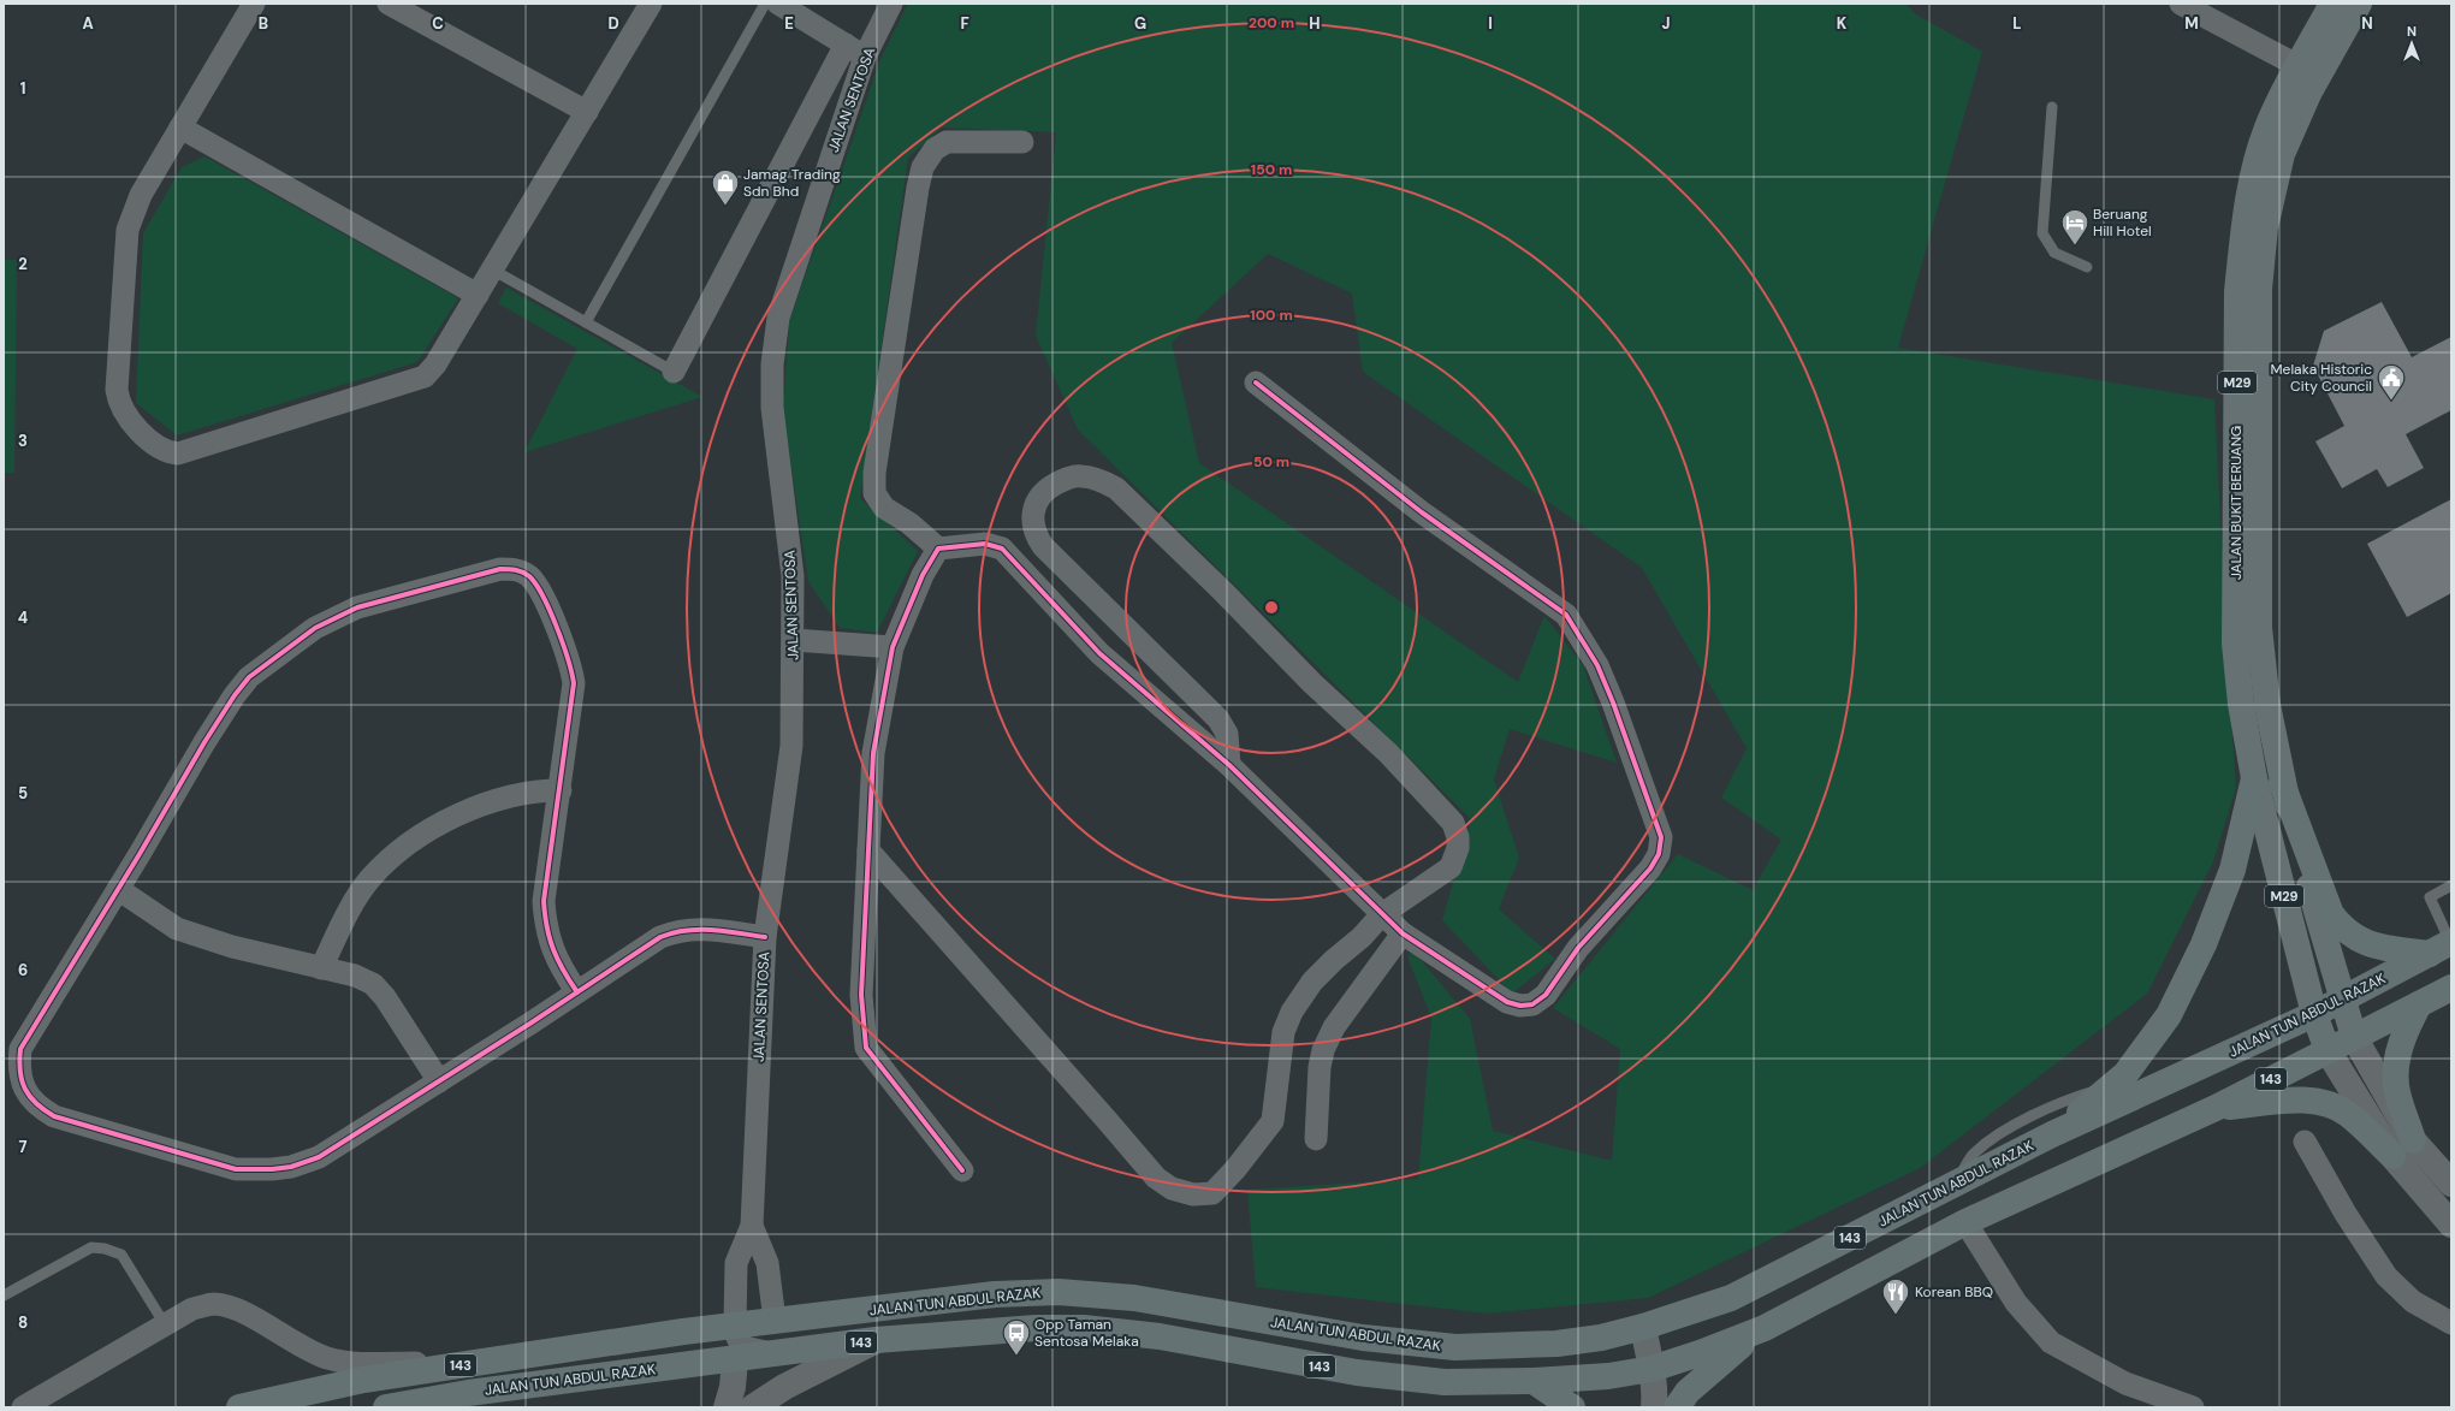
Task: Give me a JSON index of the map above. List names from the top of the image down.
{
  "streets": {
    "highway": ["JALAN TUN ABDUL RAZAK", "143"],
    "main road": ["M29", "JALAN BUKIT BERUANG"],
    "street": ["JALAN SENTOSA"]
  },
  "crossings": [
    ["JALAN SENTOSA", "JALAN TUN ABDUL RAZAK"],
    ["JALAN BUKIT BERUANG", "JALAN TUN ABDUL RAZAK"]
  ],
  "places": {
    "shop": ["Jamag Trading Sdn Bhd"],
    "hotel": ["Beruang Hill Hotel"],
    "public building": ["Melaka Historic City Council"],
    "restaurant": ["Korean BBQ"],
    "bus stop": ["Opp Taman Sentosa Melaka"]
  },
  "north": "top",
  "grid": {
    "columns": [
      "A",
      "B",
      "C",
      "D",
      "E",
      "F",
      "G",
      "H",
      "I",
      "J",
      "K",
      "L",
      "M",
      "N"
    ],
    "rows": [
      "1",
      "2",
      "3",
      "4",
      "5",
      "6",
      "7",
      "8"
    ]
  },
  "rings": [
    "200 m",
    "150 m",
    "100 m",
    "50 m"
  ]
}
